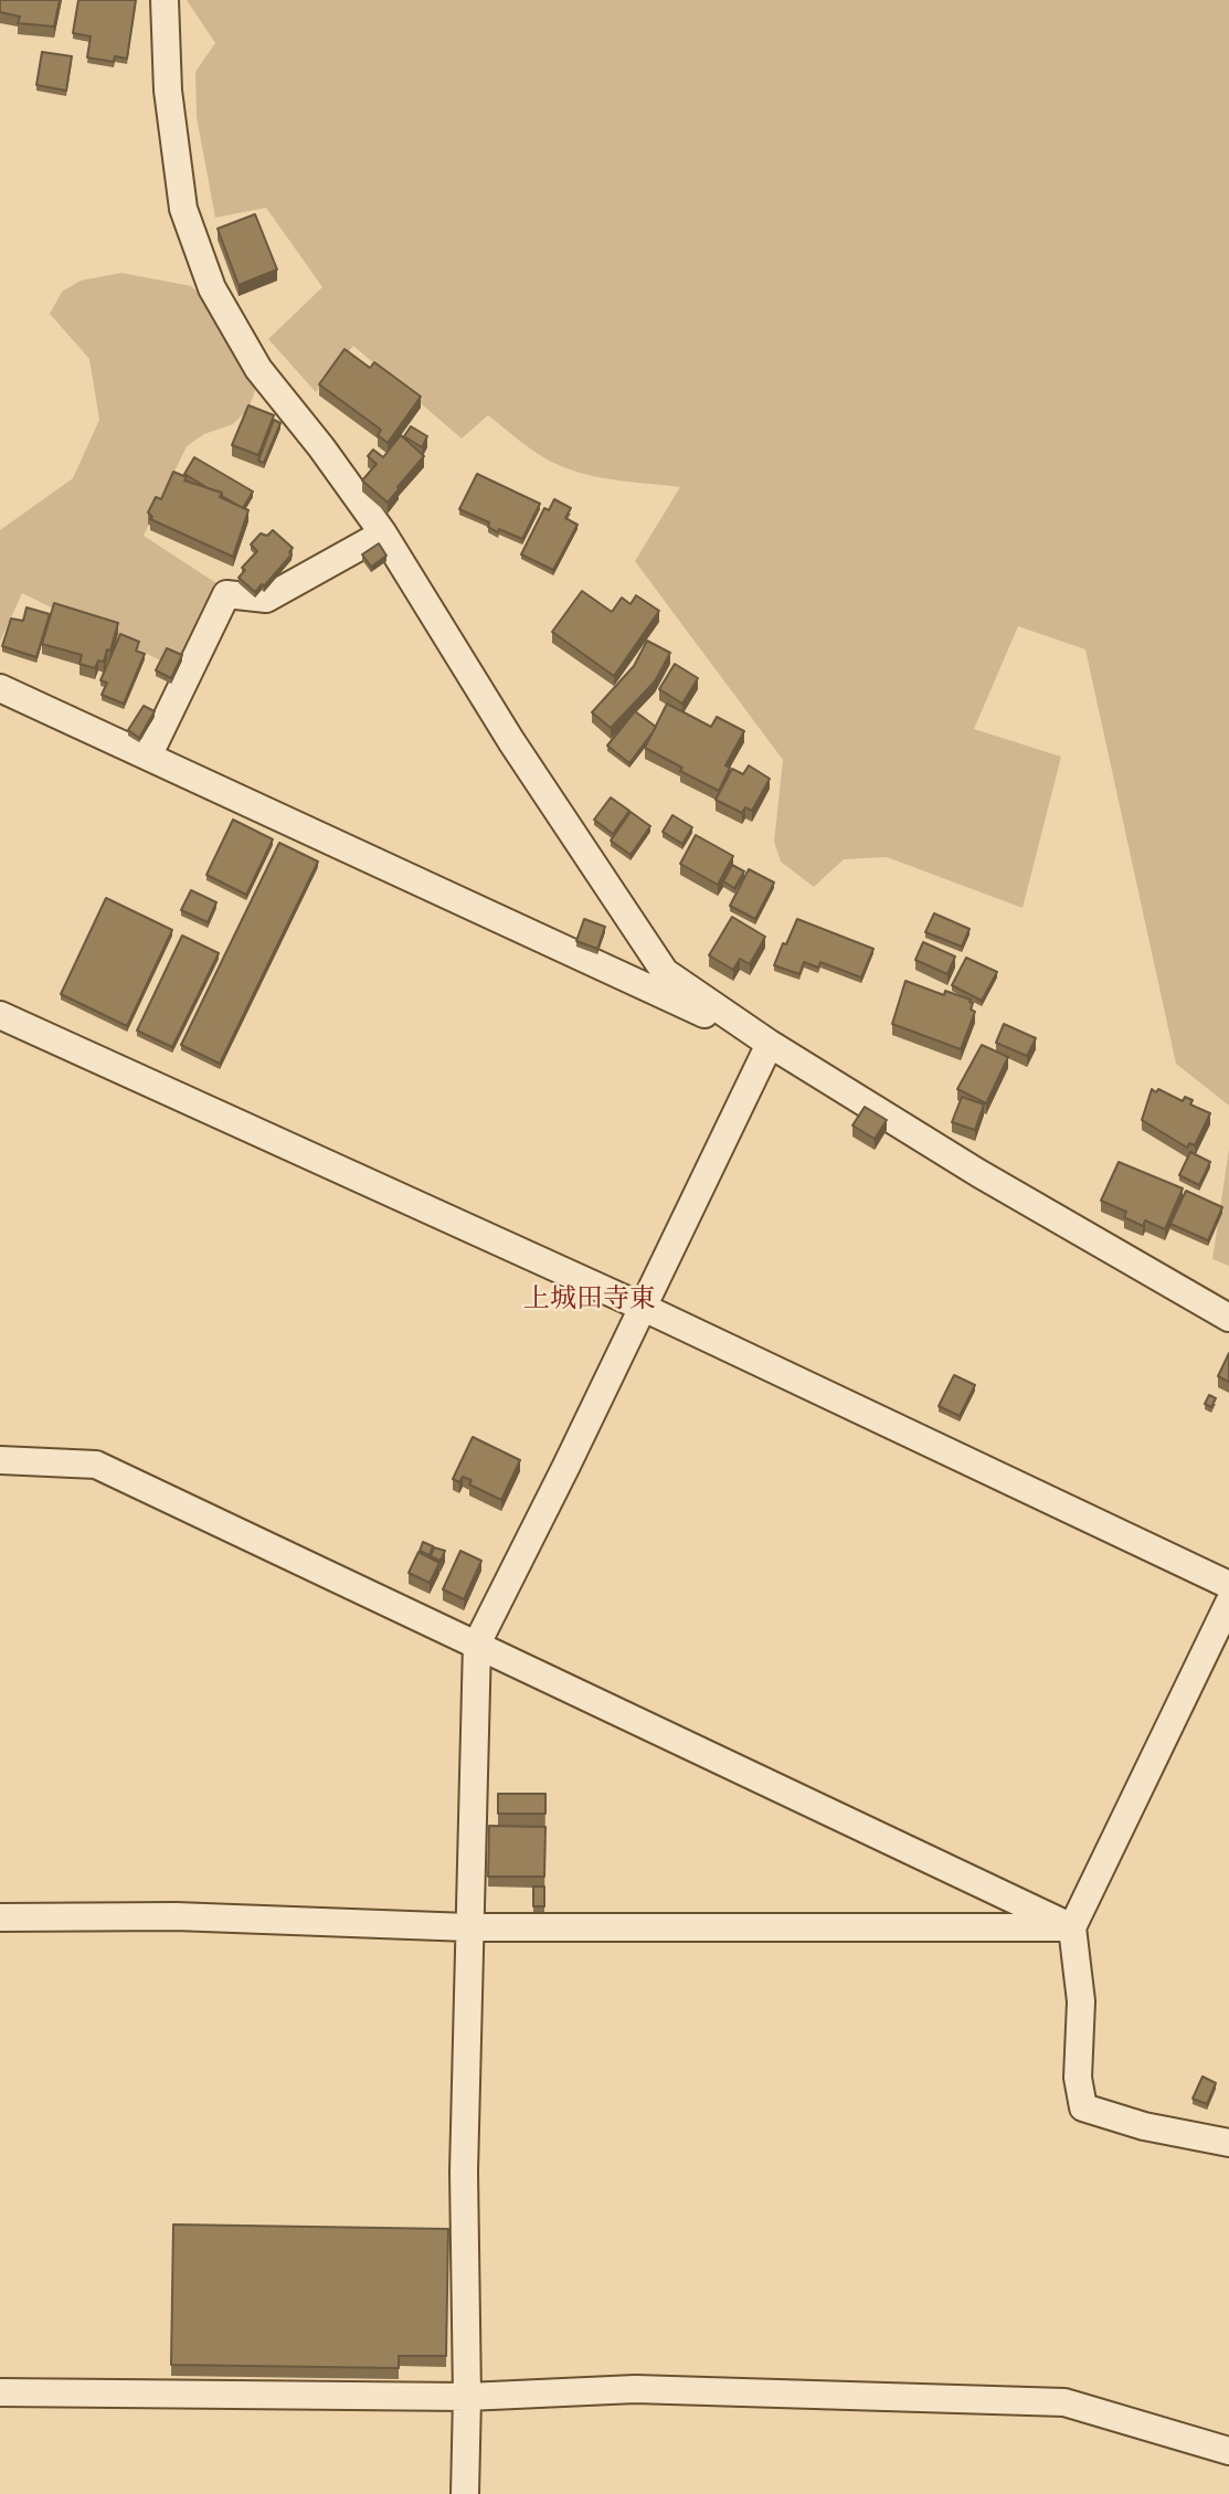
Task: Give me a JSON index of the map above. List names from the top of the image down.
{
  "districts": ["上城田寺東"]
}
